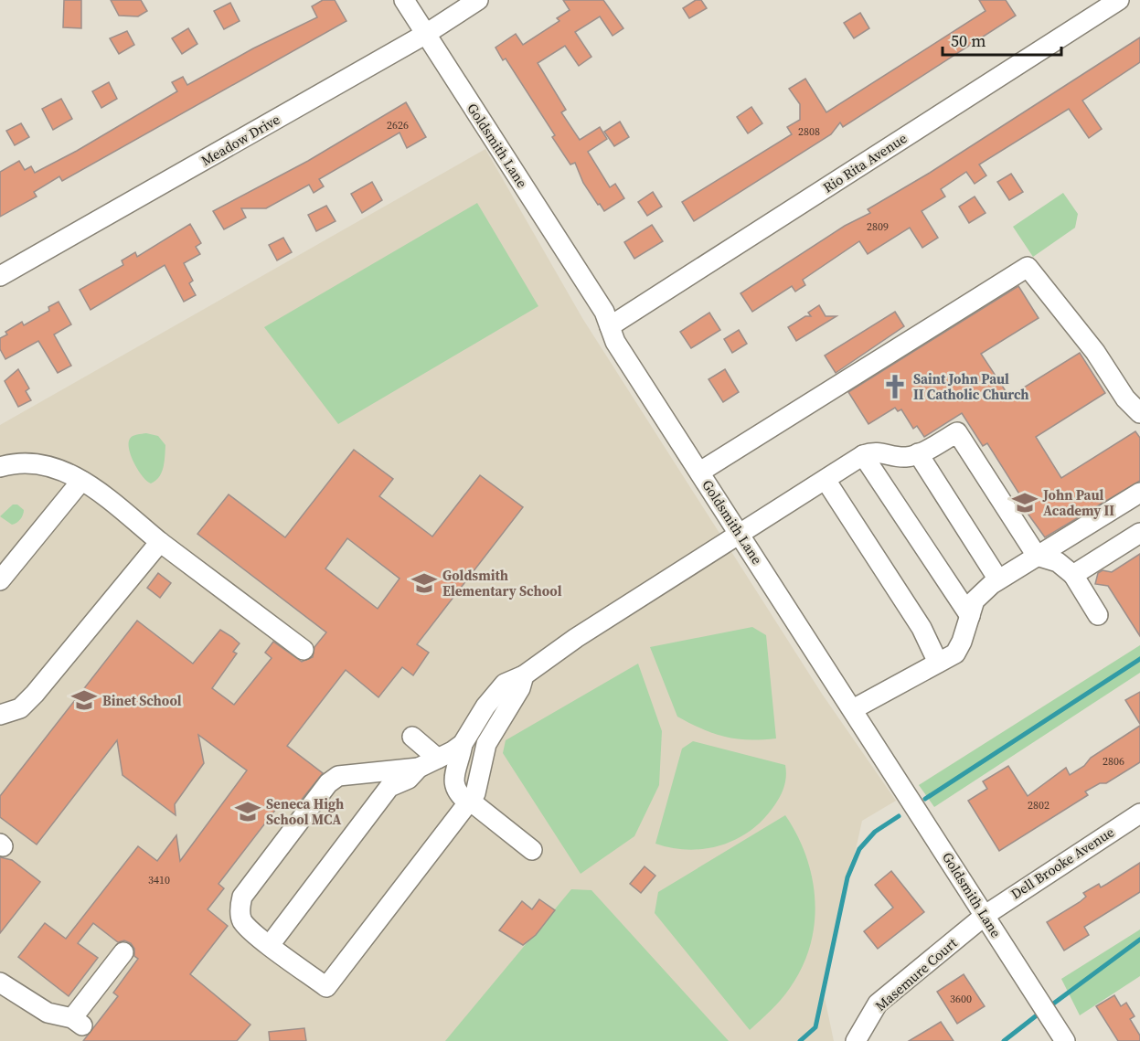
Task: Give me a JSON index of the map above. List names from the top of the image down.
{
  "streets": {
    "street": [
      "Meadow Drive",
      "Goldsmith Lane",
      "Rio Rita Avenue",
      "Dell Brooke Avenue",
      "Masemure Court"
    ]
  },
  "crossings": [
    ["Meadow Drive", "Goldsmith Lane"],
    ["Goldsmith Lane", "Rio Rita Avenue"],
    ["Goldsmith Lane", "Dell Brooke Avenue"],
    ["Goldsmith Lane", "Masemure Court"],
    ["Dell Brooke Avenue", "Masemure Court"]
  ],
  "places": {
    "church": ["Saint John Paul II Catholic Church"],
    "school or university": [
      "John Paul Academy II",
      "Goldsmith Elementary School",
      "Binet School",
      "Seneca High School MCA"
    ]
  },
  "house_numbers": [
    "2626",
    "2808",
    "2809",
    "2806",
    "2802",
    "3410",
    "3600"
  ],
  "scale_bar": "50 m"
}
